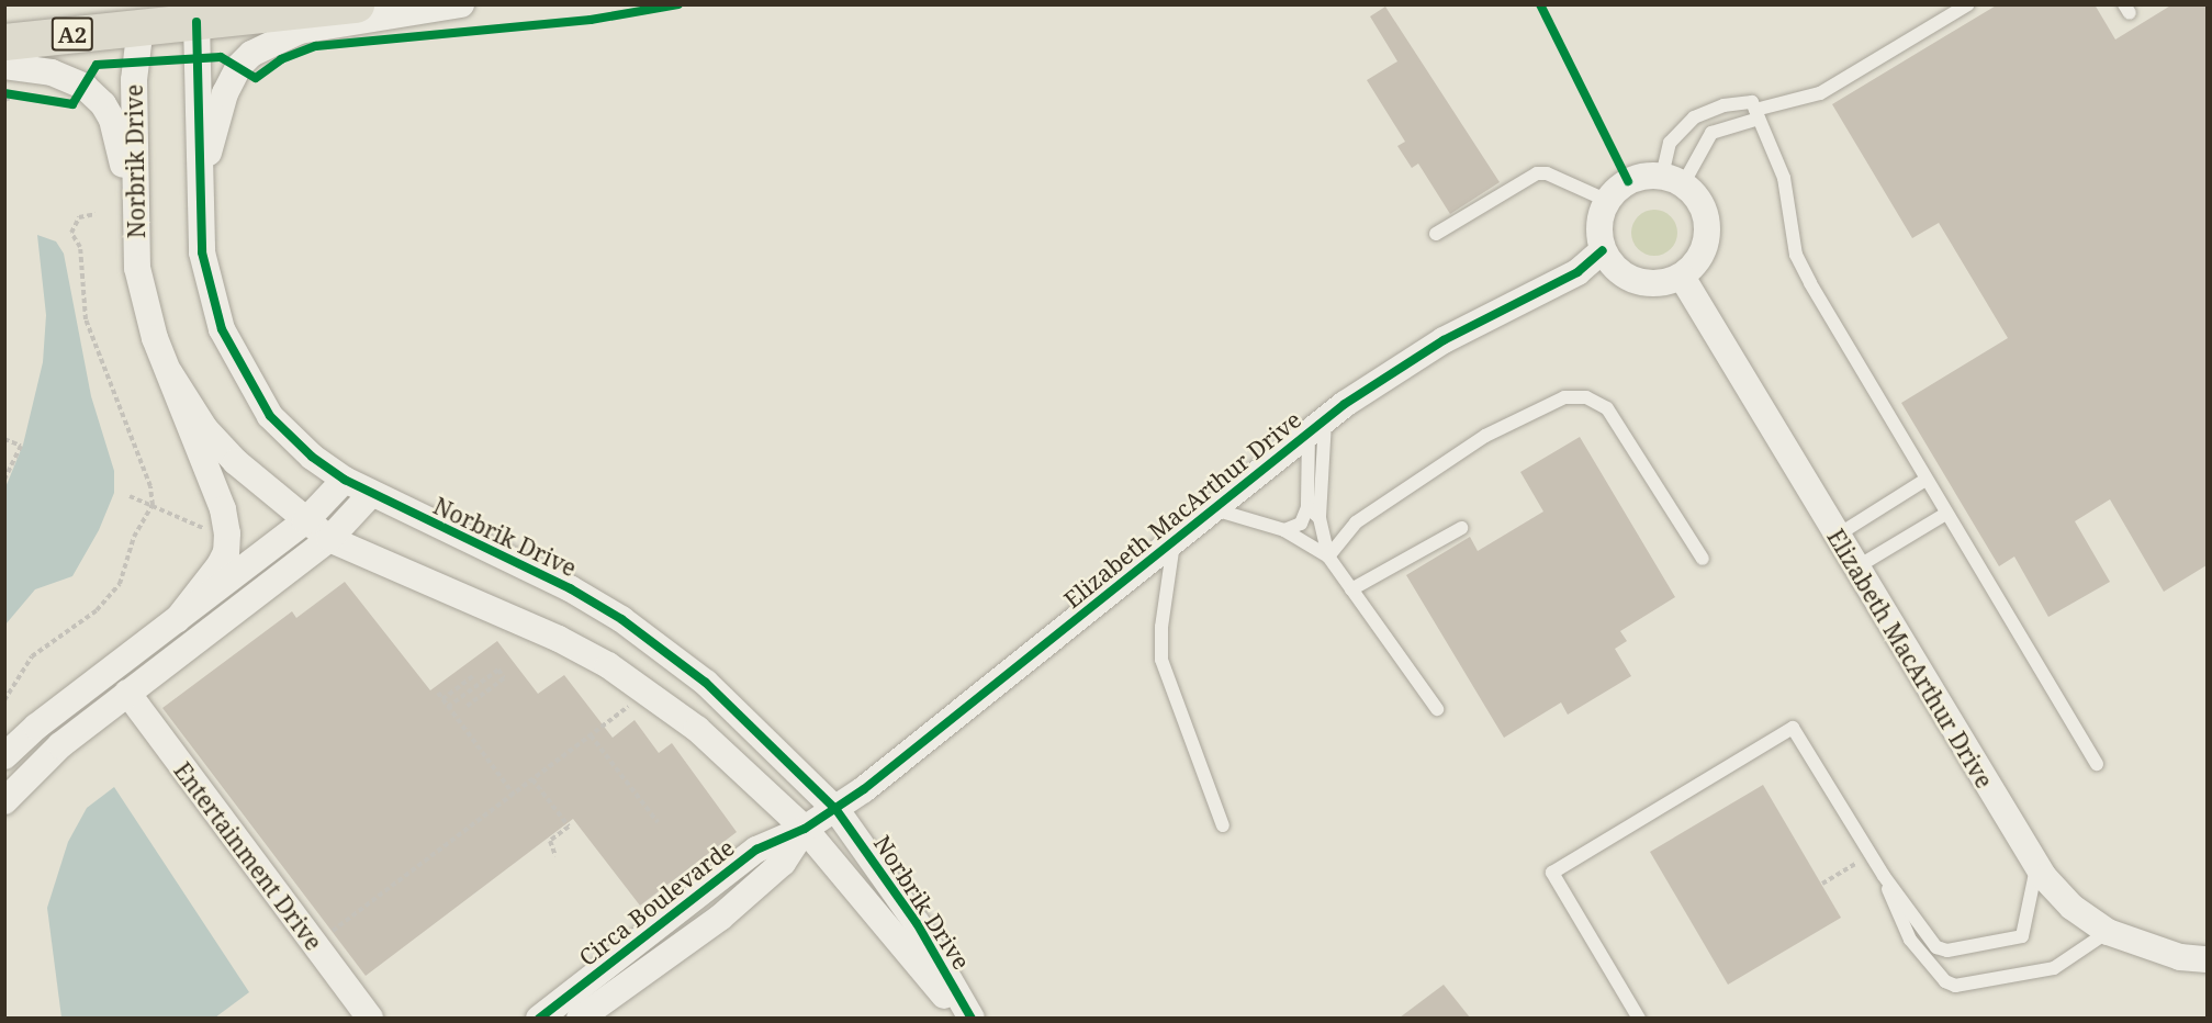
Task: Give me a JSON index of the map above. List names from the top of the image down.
{
  "streets": {
    "highway": ["A2"],
    "street": [
      "Norbrik Drive",
      "Elizabeth MacArthur Drive",
      "Entertainment Drive",
      "Circa Boulevarde"
    ]
  },
  "crossings": [
    ["A2", "Norbrik Drive"],
    ["Norbrik Drive", "Elizabeth MacArthur Drive"],
    ["Norbrik Drive", "Circa Boulevarde"],
    ["Elizabeth MacArthur Drive", "Circa Boulevarde"]
  ]
}
